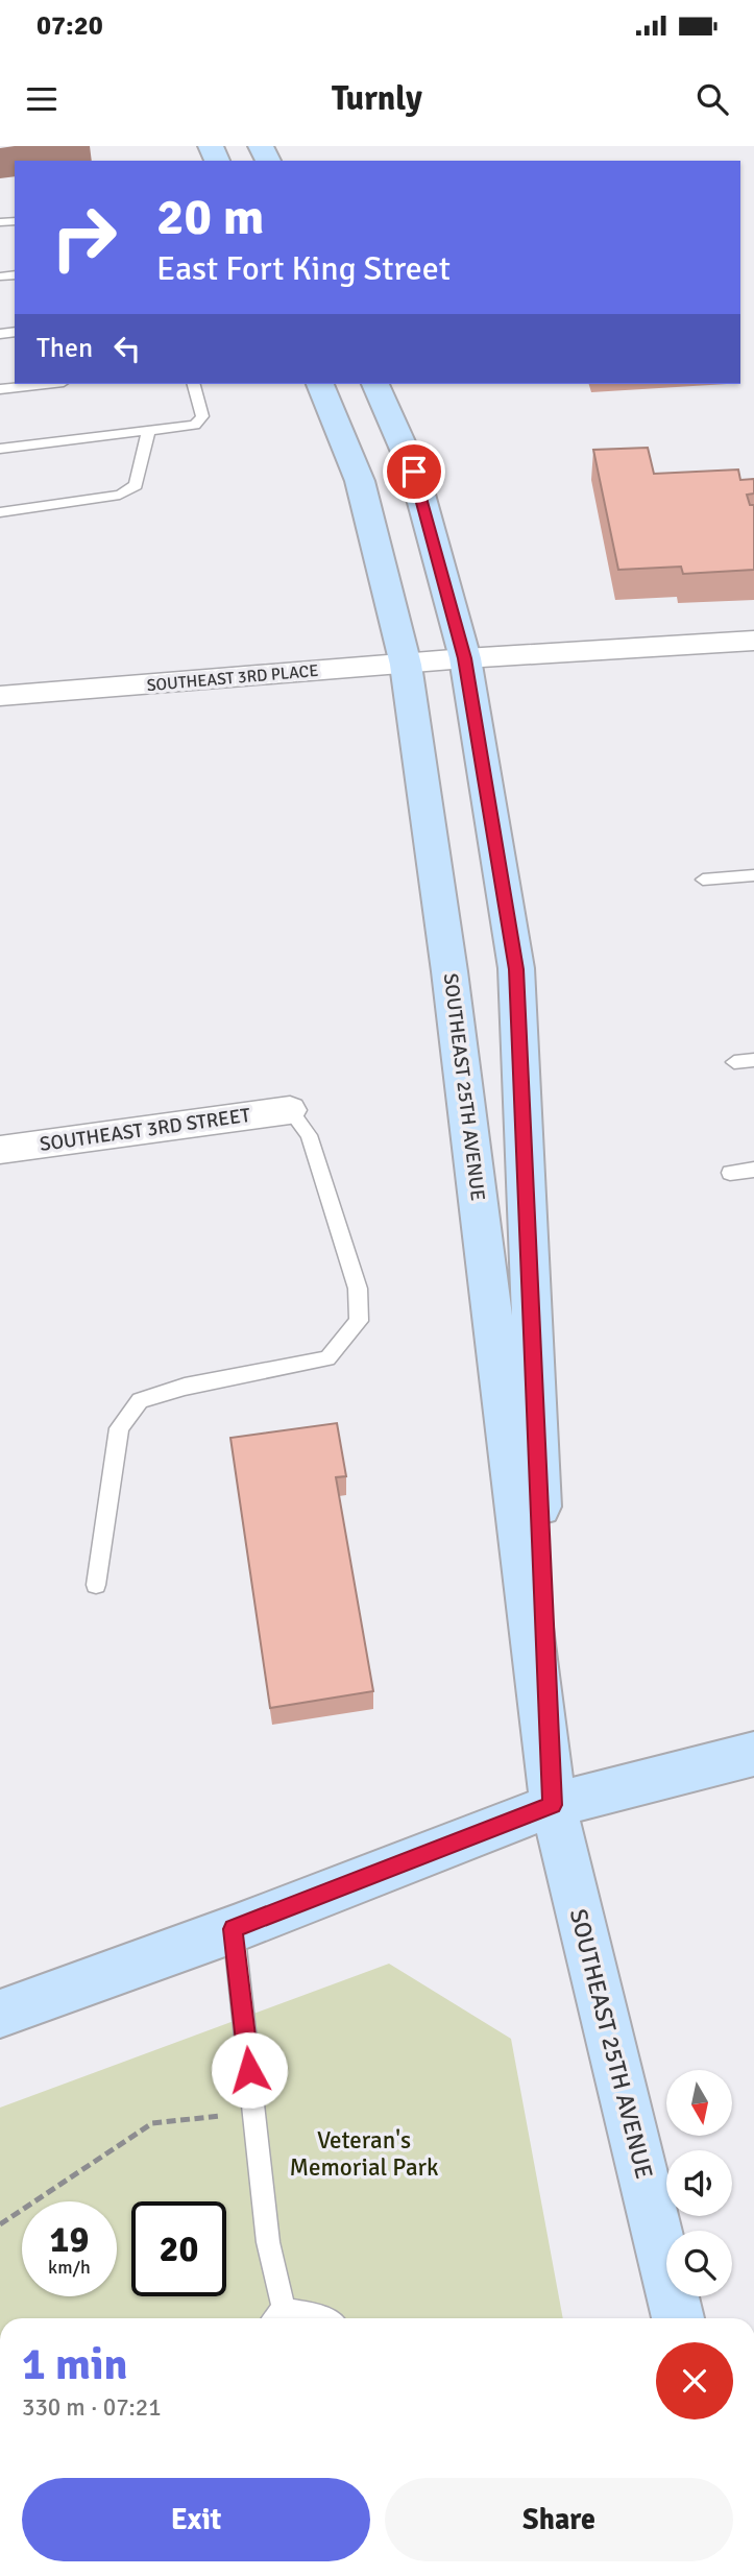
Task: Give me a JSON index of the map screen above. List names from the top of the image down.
{
  "streets": {
    "main road": ["SOUTHEAST 25TH AVENUE"],
    "street": ["SOUTHEAST 3RD PLACE", "SOUTHEAST 3RD STREET"]
  },
  "crossings": [
    ["SOUTHEAST 3RD PLACE", "SOUTHEAST 25TH AVENUE"]
  ],
  "parks": ["Veteran's Memorial Park"],
  "north": "bottom",
  "page": {
    "status": "07:20",
    "header": "Turnly",
    "turn": ["20 m", "East Fort King Street"],
    "then": "Then",
    "speed": "19 km/h",
    "limit": "20",
    "heading": ["1 min", "330 m · 07:21"],
    "buttons": ["Exit", "Share"]
  }
}
